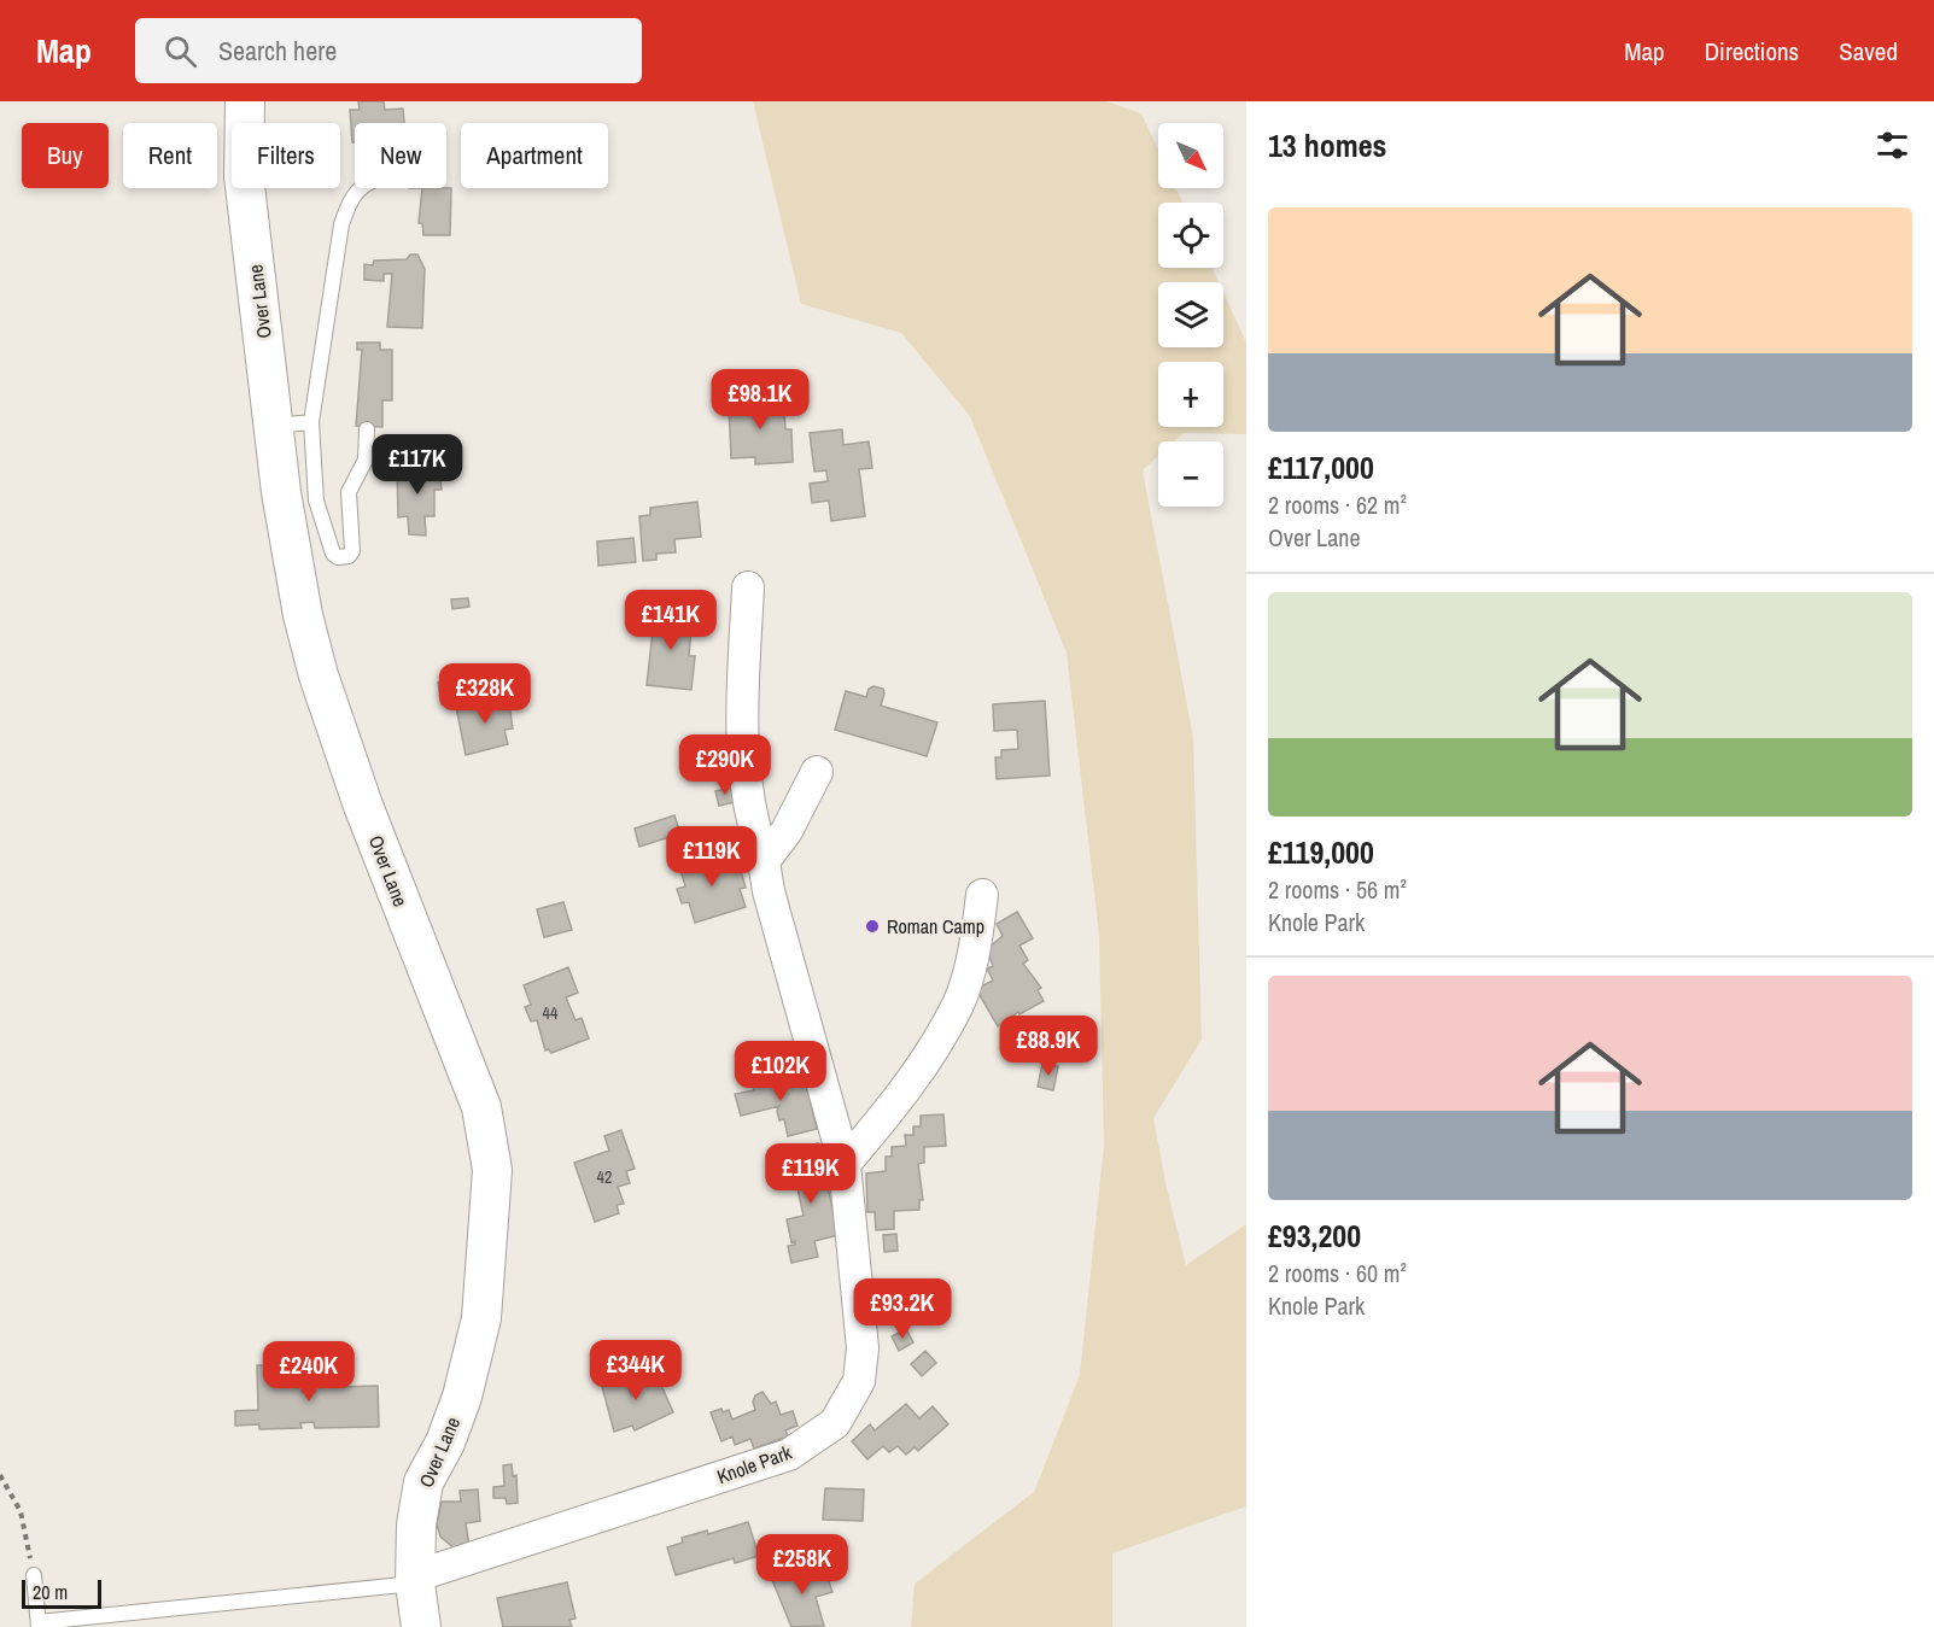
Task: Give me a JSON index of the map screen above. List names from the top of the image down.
{
  "streets": {
    "street": ["Over Lane", "Knole Park"]
  },
  "crossings": [
    ["Over Lane", "Knole Park"]
  ],
  "places": ["Roman Camp"],
  "house_numbers": ["44", "42"],
  "scale_bar": "20 m",
  "north": "bottom right",
  "page": {
    "header": "Map",
    "search": "Search here",
    "nav": ["Map", "Directions", "Saved"],
    "heading": "13 homes",
    "map_buttons": ["+", "−"],
    "chip": [
      "Buy",
      "Rent",
      "Filters",
      "New",
      "Apartment"
    ],
    "list": [
      {
        "name": "£117,000",
        "note": "2 rooms · 62 m² · Over Lane"
      },
      {
        "name": "£119,000",
        "note": "2 rooms · 56 m² · Knole Park"
      },
      {
        "name": "£93,200",
        "note": "2 rooms · 60 m² · Knole Park"
      }
    ],
    "price": [
      "£98.1K",
      "£117K",
      "£141K",
      "£328K",
      "£290K",
      "£119K",
      "£88.9K",
      "£102K",
      "£119K",
      "£93.2K",
      "£344K",
      "£240K",
      "£258K"
    ],
    "scale": "20 m"
  }
}
